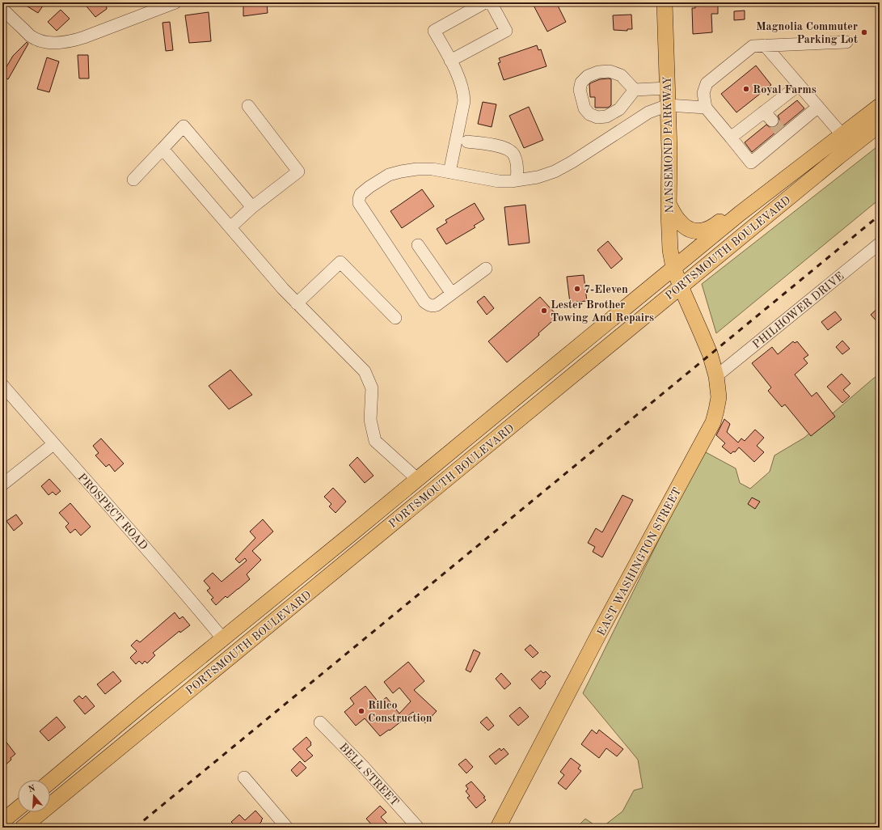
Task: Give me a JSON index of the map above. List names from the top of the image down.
{
  "streets": {
    "main road": ["NANSEMOND PARKWAY", "PORTSMOUTH BOULEVARD", "EAST WASHINGTON STREET"],
    "street": ["PHILHOWER DRIVE", "PROSPECT ROAD", "BELL STREET"]
  },
  "crossings": [
    ["NANSEMOND PARKWAY", "PORTSMOUTH BOULEVARD"],
    ["NANSEMOND PARKWAY", "EAST WASHINGTON STREET"],
    ["PORTSMOUTH BOULEVARD", "PROSPECT ROAD"],
    ["PORTSMOUTH BOULEVARD", "EAST WASHINGTON STREET"],
    ["PHILHOWER DRIVE", "EAST WASHINGTON STREET"]
  ],
  "places": [
    "Magnolia Commuter Parking Lot",
    "Royal Farms",
    "7-Eleven",
    "Lester Brother Towing And Repairs",
    "Rillco Construction"
  ],
  "north": "top"
}
